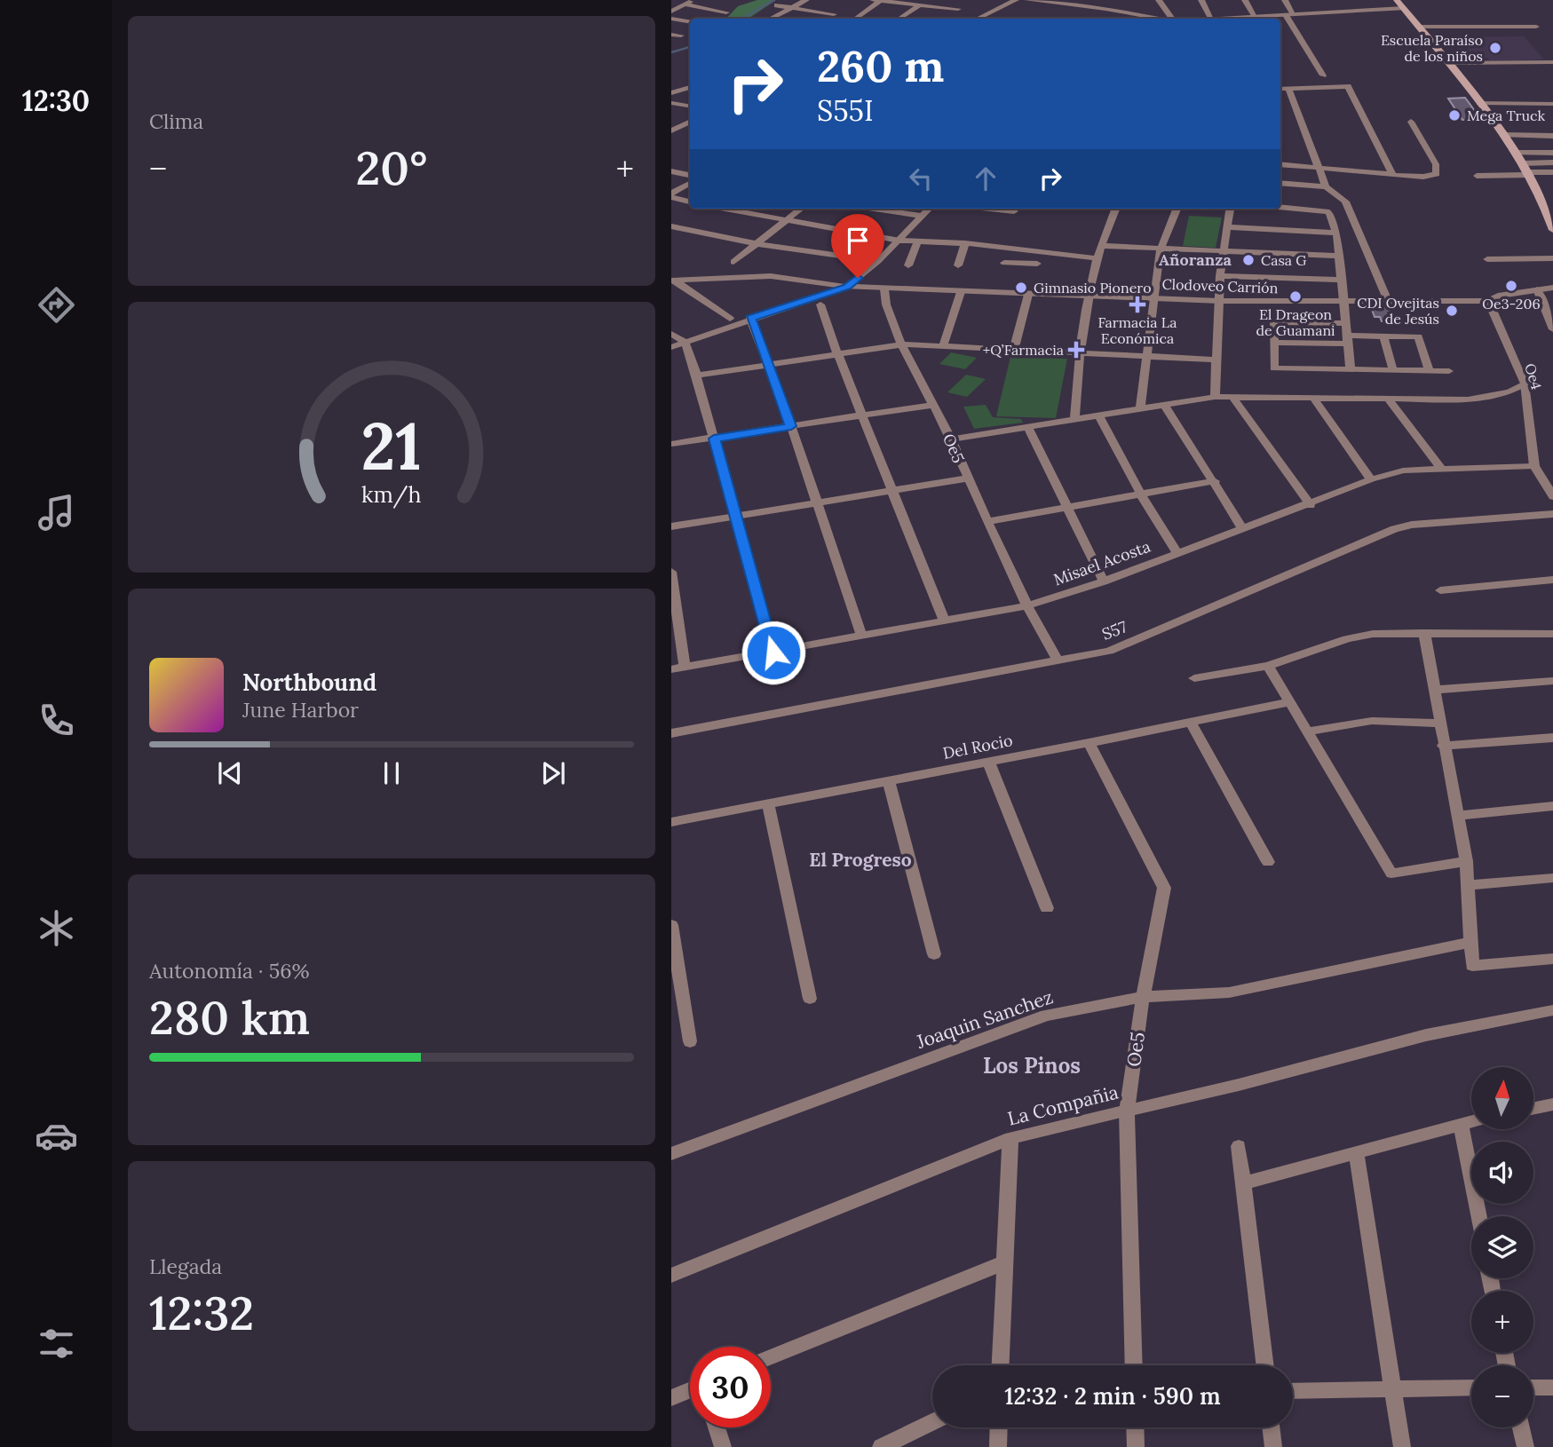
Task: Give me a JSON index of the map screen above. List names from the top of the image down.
{
  "streets": {
    "street": [
      "Clodoveo Carrión",
      "Oe4",
      "Oe5",
      "Misael Acosta",
      "S57",
      "Del Rocio",
      "Joaquin Sanchez",
      "La Compañia"
    ]
  },
  "crossings": [
    ["Clodoveo Carrión", "Oe4"],
    ["Clodoveo Carrión", "Oe5"],
    ["Oe4", "Misael Acosta"],
    ["Oe5", "Misael Acosta"],
    ["Oe5", "S57"],
    ["Oe5", "Del Rocio"],
    ["Oe5", "Joaquin Sanchez"],
    ["Oe5", "La Compañia"]
  ],
  "districts": ["Añoranza", "El Progreso", "Los Pinos"],
  "places": {
    "other": [
      "Escuela Paraíso de los niños",
      "Mega Truck",
      "Casa G",
      "Oe3-206",
      "Gimnasio Pionero",
      "El Drageon de Guamani",
      "CDI Ovejitas de Jesús"
    ],
    "health": ["Farmacia La Económica", "+Q’Farmacia"]
  },
  "north": "top",
  "page": {
    "tabs": "12:30",
    "tile": [
      "Clima",
      ["Autonomía · 56%", "280 km"],
      ["Llegada", "12:32"]
    ],
    "turn": ["260 m", "S55I"],
    "heat": ["−", "20°", "+"],
    "song": ["Northbound", "June Harbor"],
    "map_buttons": ["+", "−"],
    "limit": "30",
    "trip": "12:32 · 2 min · 590 m",
    "gauge": ["21", "km/h"]
  }
}
